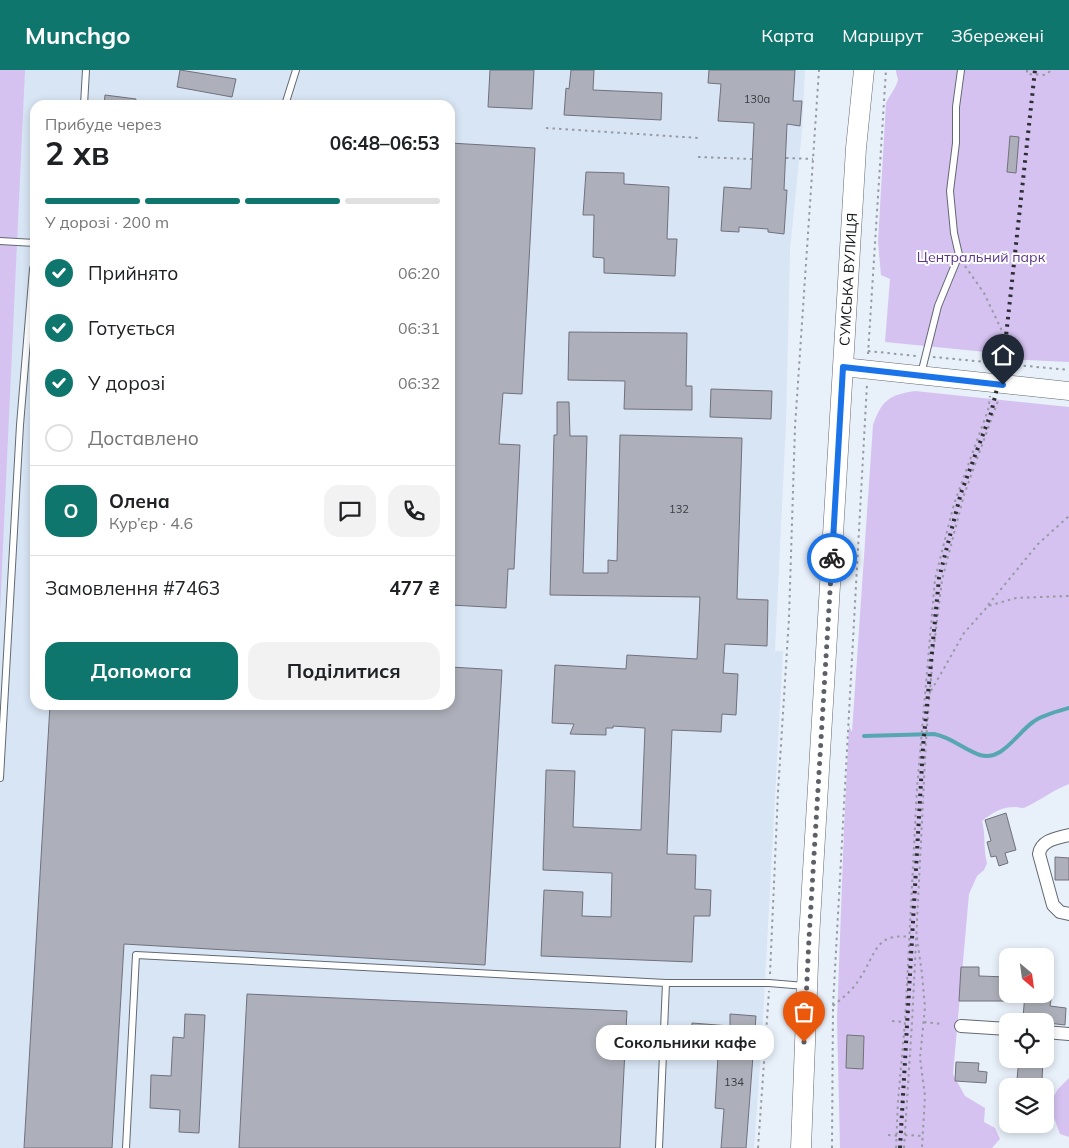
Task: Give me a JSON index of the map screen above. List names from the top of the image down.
{
  "streets": {
    "main road": ["СУМСЬКА ВУЛИЦЯ"]
  },
  "parks": ["Центральний парк"],
  "places": ["Сокольники кафе"],
  "house_numbers": ["130а", "132", "134"],
  "north": "bottom right",
  "page": {
    "header": "Munchgo",
    "nav": ["Карта", "Маршрут", "Збережені"],
    "heading": ["2 хв", "Прибуде через", "06:48–06:53"],
    "panel": [
      "Олена",
      "Кур’єр · 4.6",
      "Замовлення #7463",
      "477 ₴"
    ],
    "bar": "У дорозі · 200 m",
    "list": [
      ["Прийнято", "06:20"],
      ["Готується", "06:31"],
      ["У дорозі", "06:32"],
      "Доставлено"
    ],
    "round": "О",
    "buttons": ["Допомога", "Поділитися"],
    "bubble": "Сокольники кафе"
  }
}
